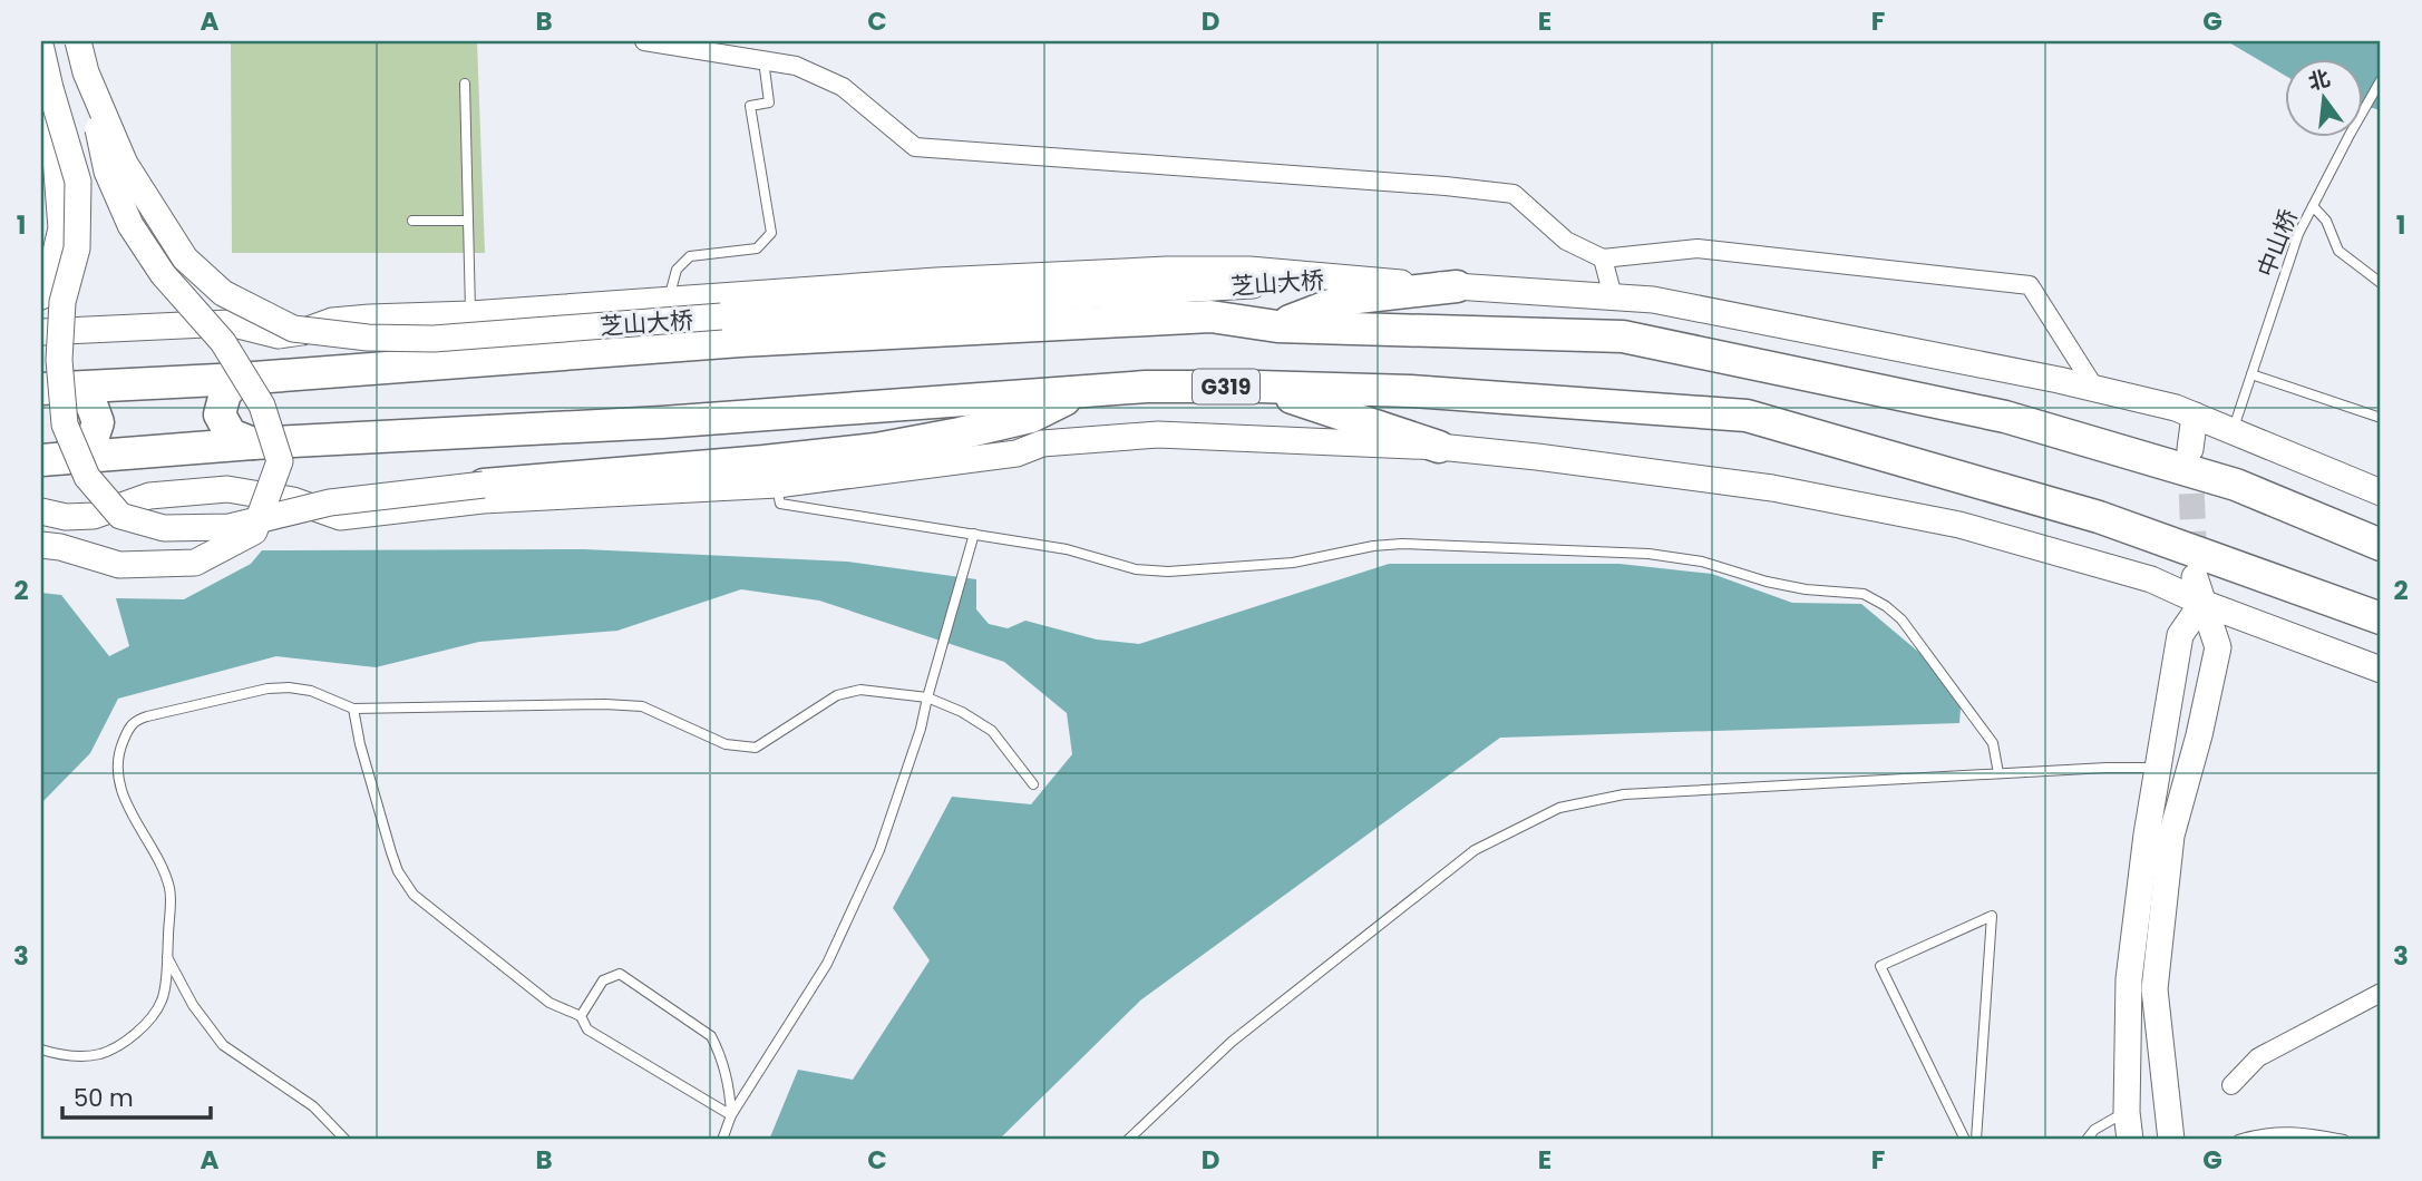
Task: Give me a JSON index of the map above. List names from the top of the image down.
{
  "streets": {
    "highway": ["G319"],
    "street": ["芝山大桥"],
    "lane": ["中山桥"]
  },
  "scale_bar": "50 m",
  "north": "top",
  "grid": {
    "columns": [
      "A",
      "B",
      "C",
      "D",
      "E",
      "F",
      "G"
    ],
    "rows": ["1", "2", "3"]
  }
}
